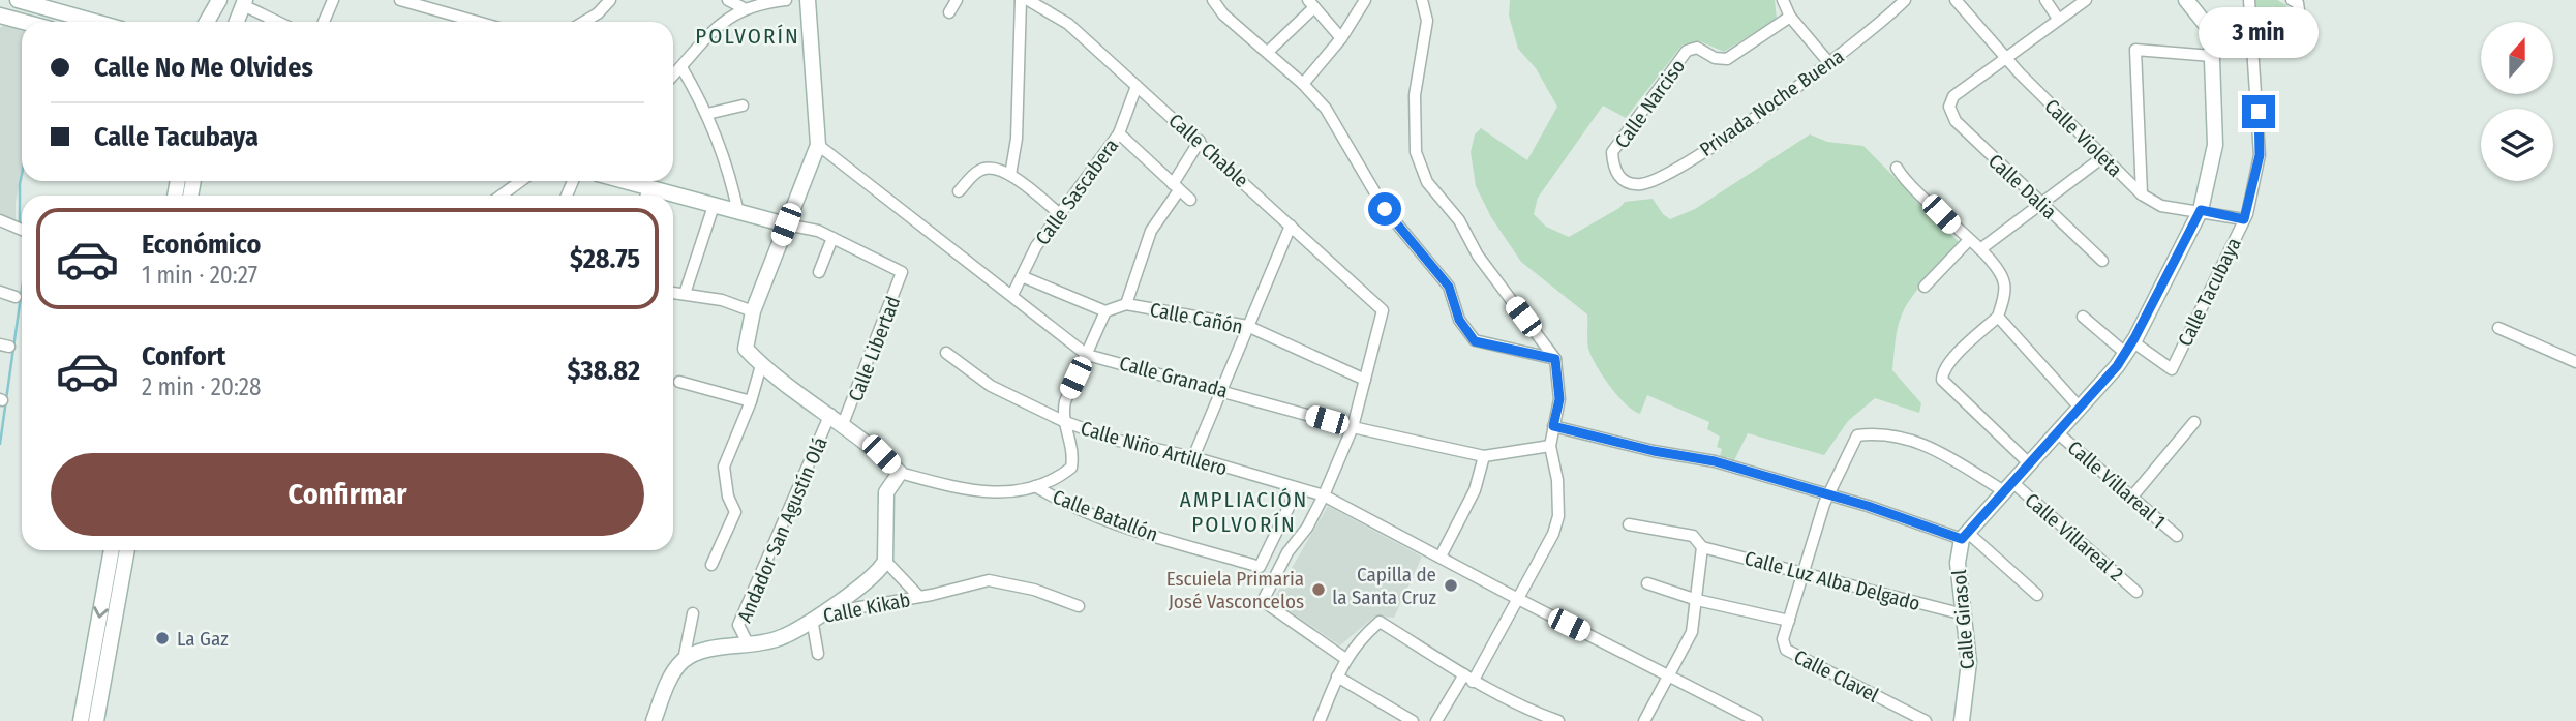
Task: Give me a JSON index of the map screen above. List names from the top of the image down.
{
  "streets": {
    "street": [
      "Privada Noche Buena",
      "Calle Narciso",
      "Calle Violeta",
      "Calle Chable",
      "Calle Dalia",
      "Calle Sascabera",
      "Calle Tacubaya",
      "Calle Cañón",
      "Calle Libertad",
      "Calle Granada",
      "Calle Niño Artillero",
      "Calle Villareal 1",
      "Calle Batallón",
      "Andador San Agustín Olá",
      "Calle Villareal 2",
      "Calle Luz Alba Delgado",
      "Calle Kikab",
      "Calle Girasol",
      "Calle Clavel"
    ]
  },
  "crossings": [
    ["Privada Noche Buena", "Calle Narciso"],
    ["Calle Violeta", "Calle Dalia"],
    ["Calle Violeta", "Calle Tacubaya"],
    ["Calle Chable", "Calle Sascabera"],
    ["Calle Chable", "Calle Cañón"],
    ["Calle Sascabera", "Calle Granada"],
    ["Calle Niño Artillero", "Calle Batallón"],
    ["Andador San Agustín Olá", "Calle Kikab"],
    ["Calle Luz Alba Delgado", "Calle Girasol"]
  ],
  "districts": ["POLVORÍN", "AMPLIACIÓN POLVORÍN"],
  "places": ["Capilla de la Santa Cruz", "Escuiela Primaria José Vasconcelos", "La Gaz"],
  "north": "top",
  "page": {
    "bubble": "3 min",
    "banner": ["Calle No Me Olvides", "Calle Tacubaya"],
    "list": [
      {
        "name": "Económico",
        "note": "1 min · 20:27",
        "value": "$28.75"
      },
      {
        "name": "Confort",
        "note": "2 min · 20:28",
        "value": "$38.82"
      }
    ],
    "buttons": "Confirmar"
  }
}
